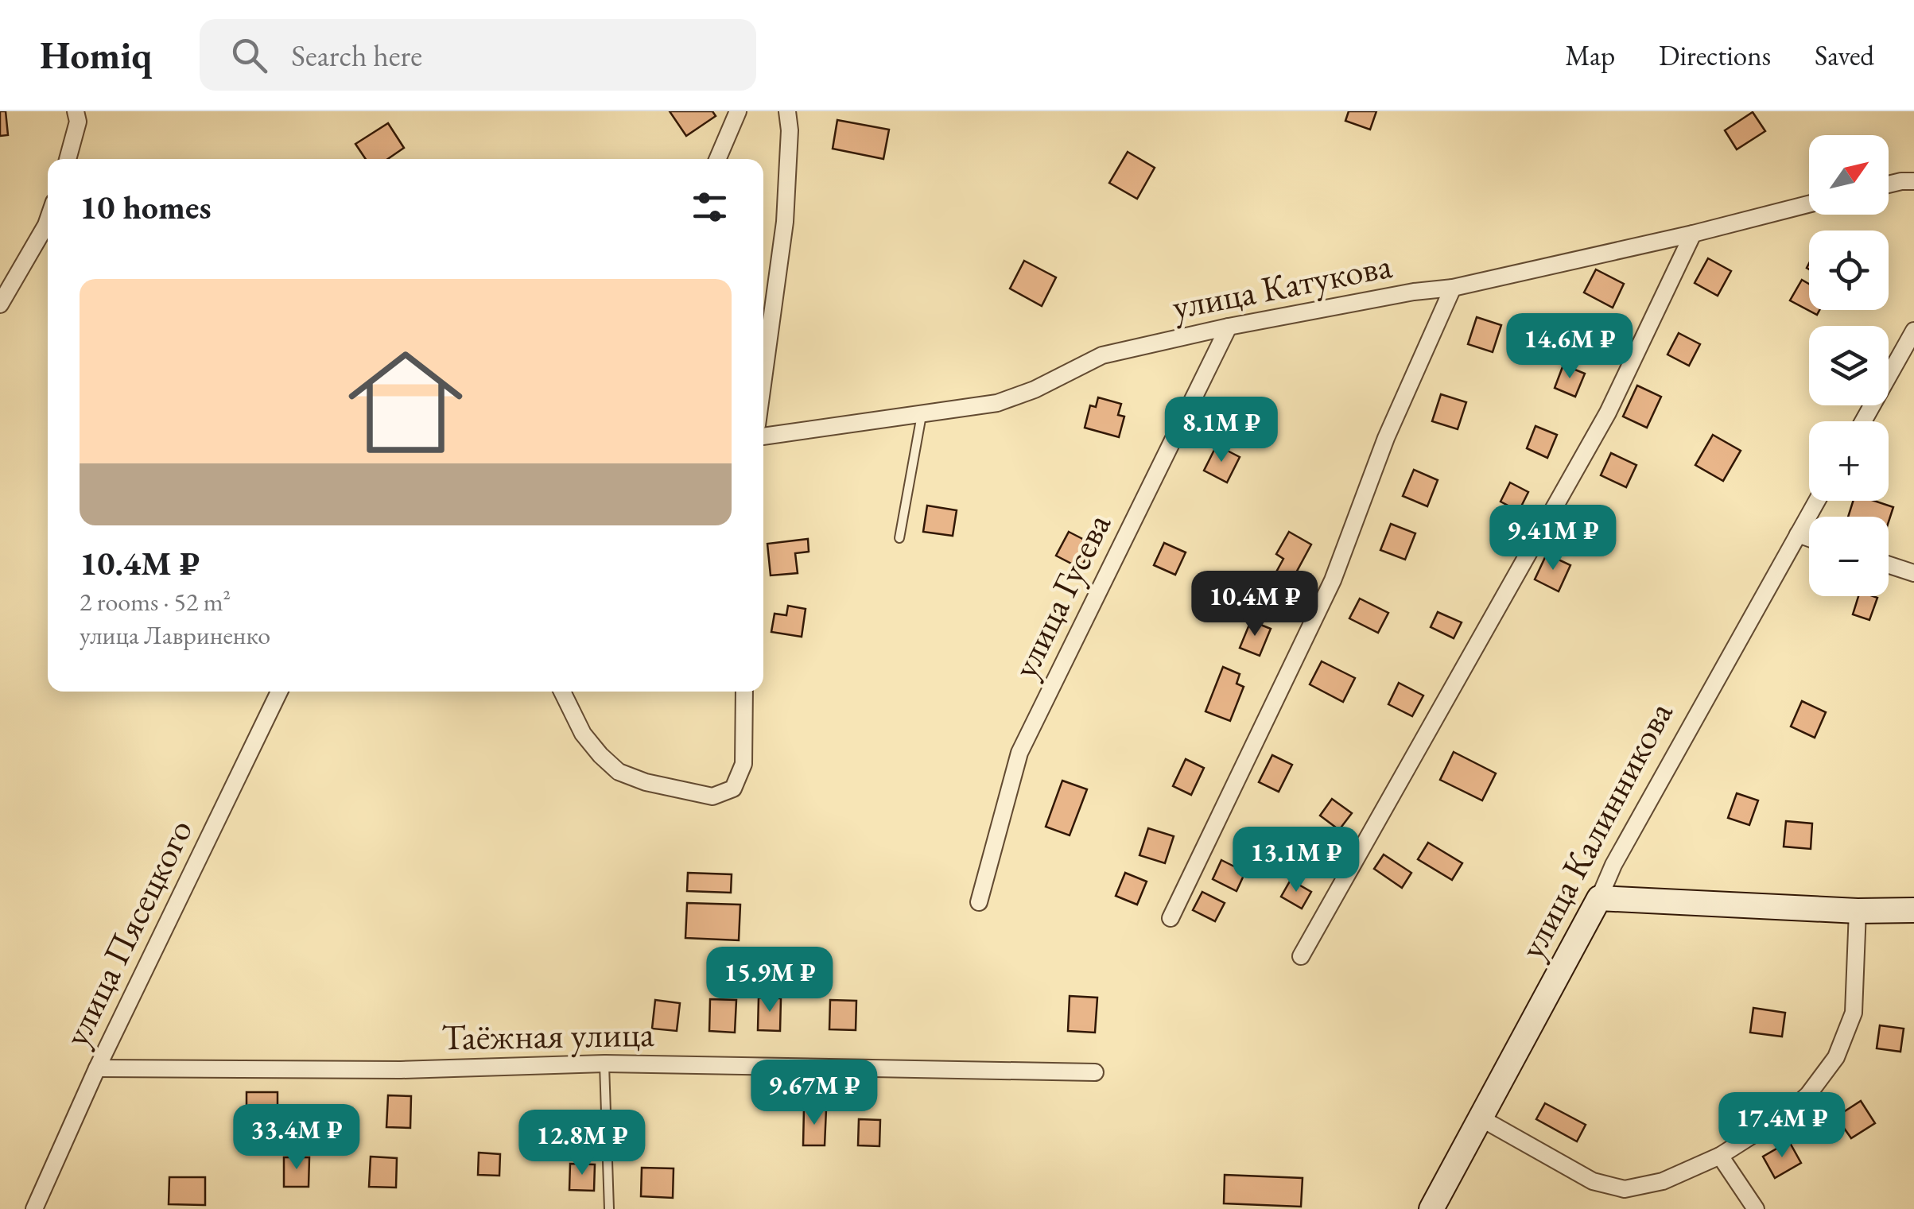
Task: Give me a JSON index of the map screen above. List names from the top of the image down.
{
  "streets": {
    "main road": ["улица Калинникова"],
    "street": [
      "улица Катукова",
      "улица Гусева",
      "улица Пясецкого",
      "Таёжная улица"
    ]
  },
  "crossings": [
    ["улица Катукова", "улица Гусева"],
    ["улица Пясецкого", "Таёжная улица"]
  ],
  "north": "top right",
  "page": {
    "header": "Homiq",
    "search": "Search here",
    "nav": ["Map", "Directions", "Saved"],
    "map_buttons": ["+", "−"],
    "heading": "10 homes",
    "list": [
      {
        "name": "10.4M ₽",
        "note": "2 rooms · 52 m² · улица Лавриненко"
      }
    ],
    "price": [
      "14.6M ₽",
      "8.1M ₽",
      "9.41M ₽",
      "10.4M ₽",
      "13.1M ₽",
      "15.9M ₽",
      "9.67M ₽",
      "17.4M ₽",
      "33.4M ₽",
      "12.8M ₽"
    ]
  }
}
